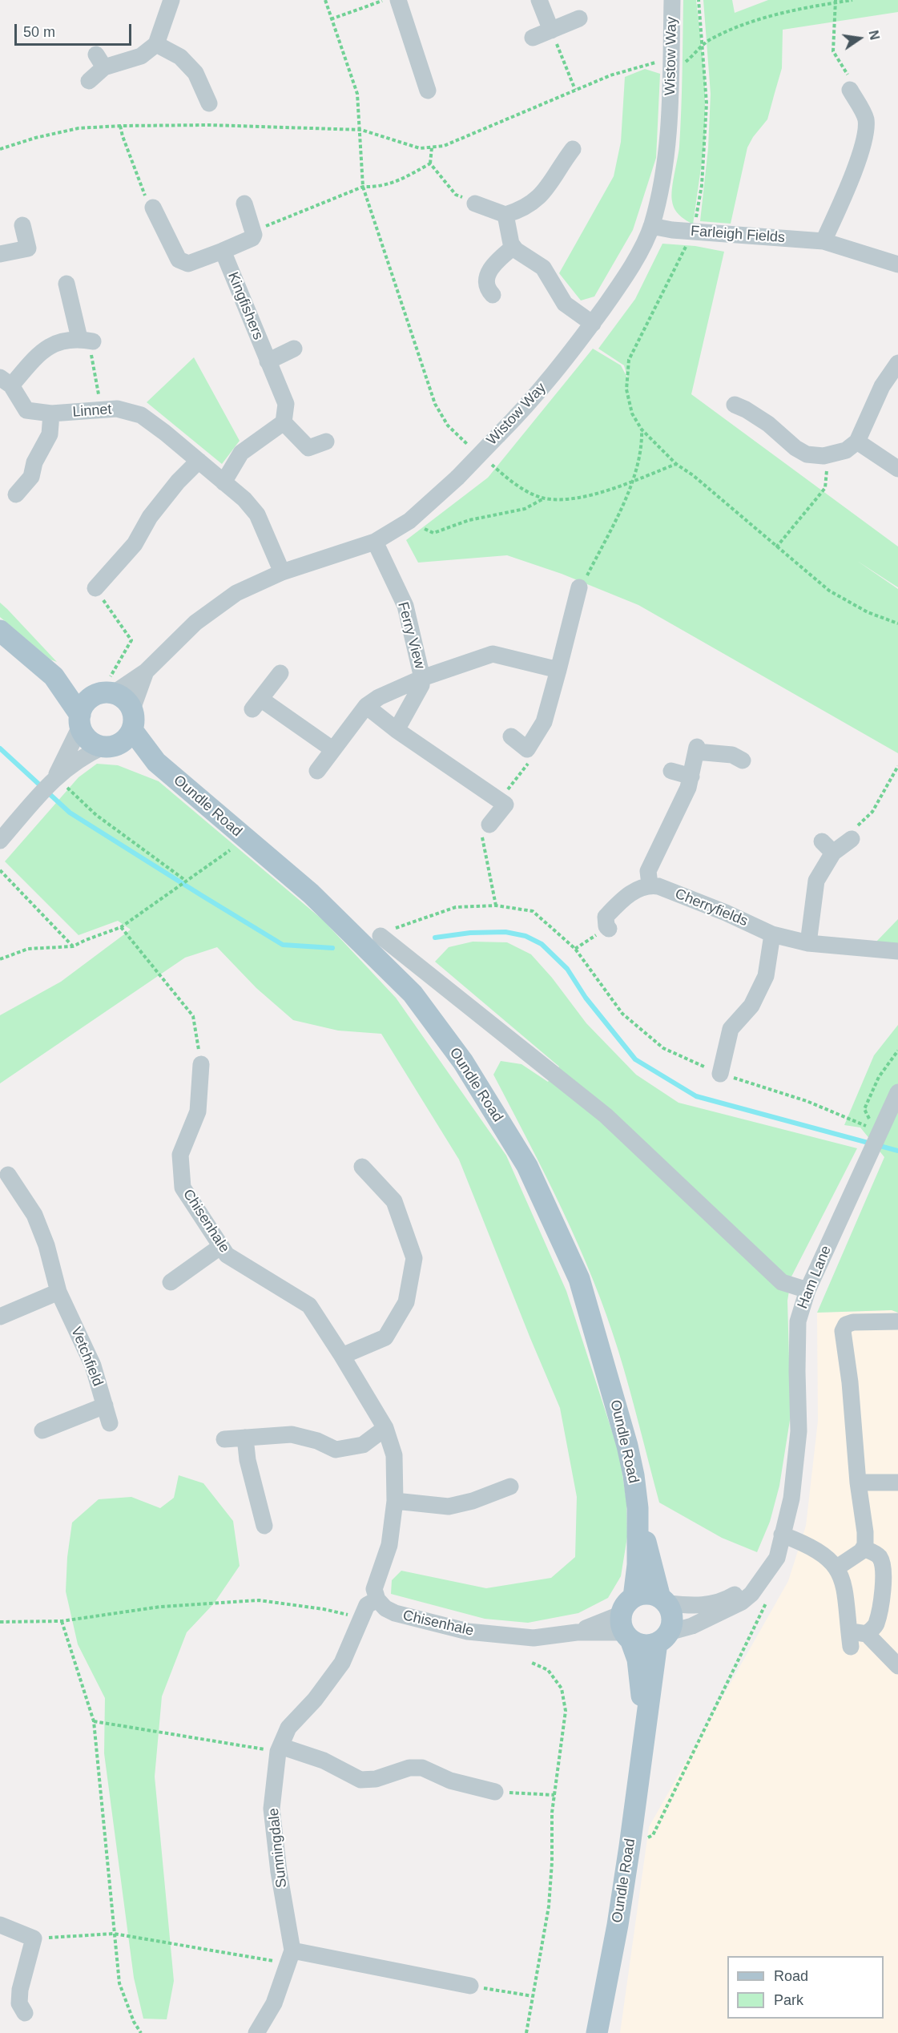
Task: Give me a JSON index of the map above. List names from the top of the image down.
{
  "streets": {
    "main road": ["Oundle Road"],
    "street": [
      "Wistow Way",
      "Farleigh Fields",
      "Kingfishers",
      "Linnet",
      "Ferry View",
      "Cherryfields",
      "Chisenhale",
      "Ham Lane",
      "Vetchfield",
      "Sunningdale"
    ]
  },
  "crossings": [
    ["Wistow Way", "Farleigh Fields"],
    ["Wistow Way", "Linnet"],
    ["Wistow Way", "Ferry View"],
    ["Wistow Way", "Oundle Road"],
    ["Oundle Road", "Chisenhale"],
    ["Oundle Road", "Ham Lane"],
    ["Chisenhale", "Ham Lane"],
    ["Chisenhale", "Sunningdale"]
  ],
  "legend": ["Road", "Park"],
  "scale_bar": "50 m",
  "north": "right"
}
